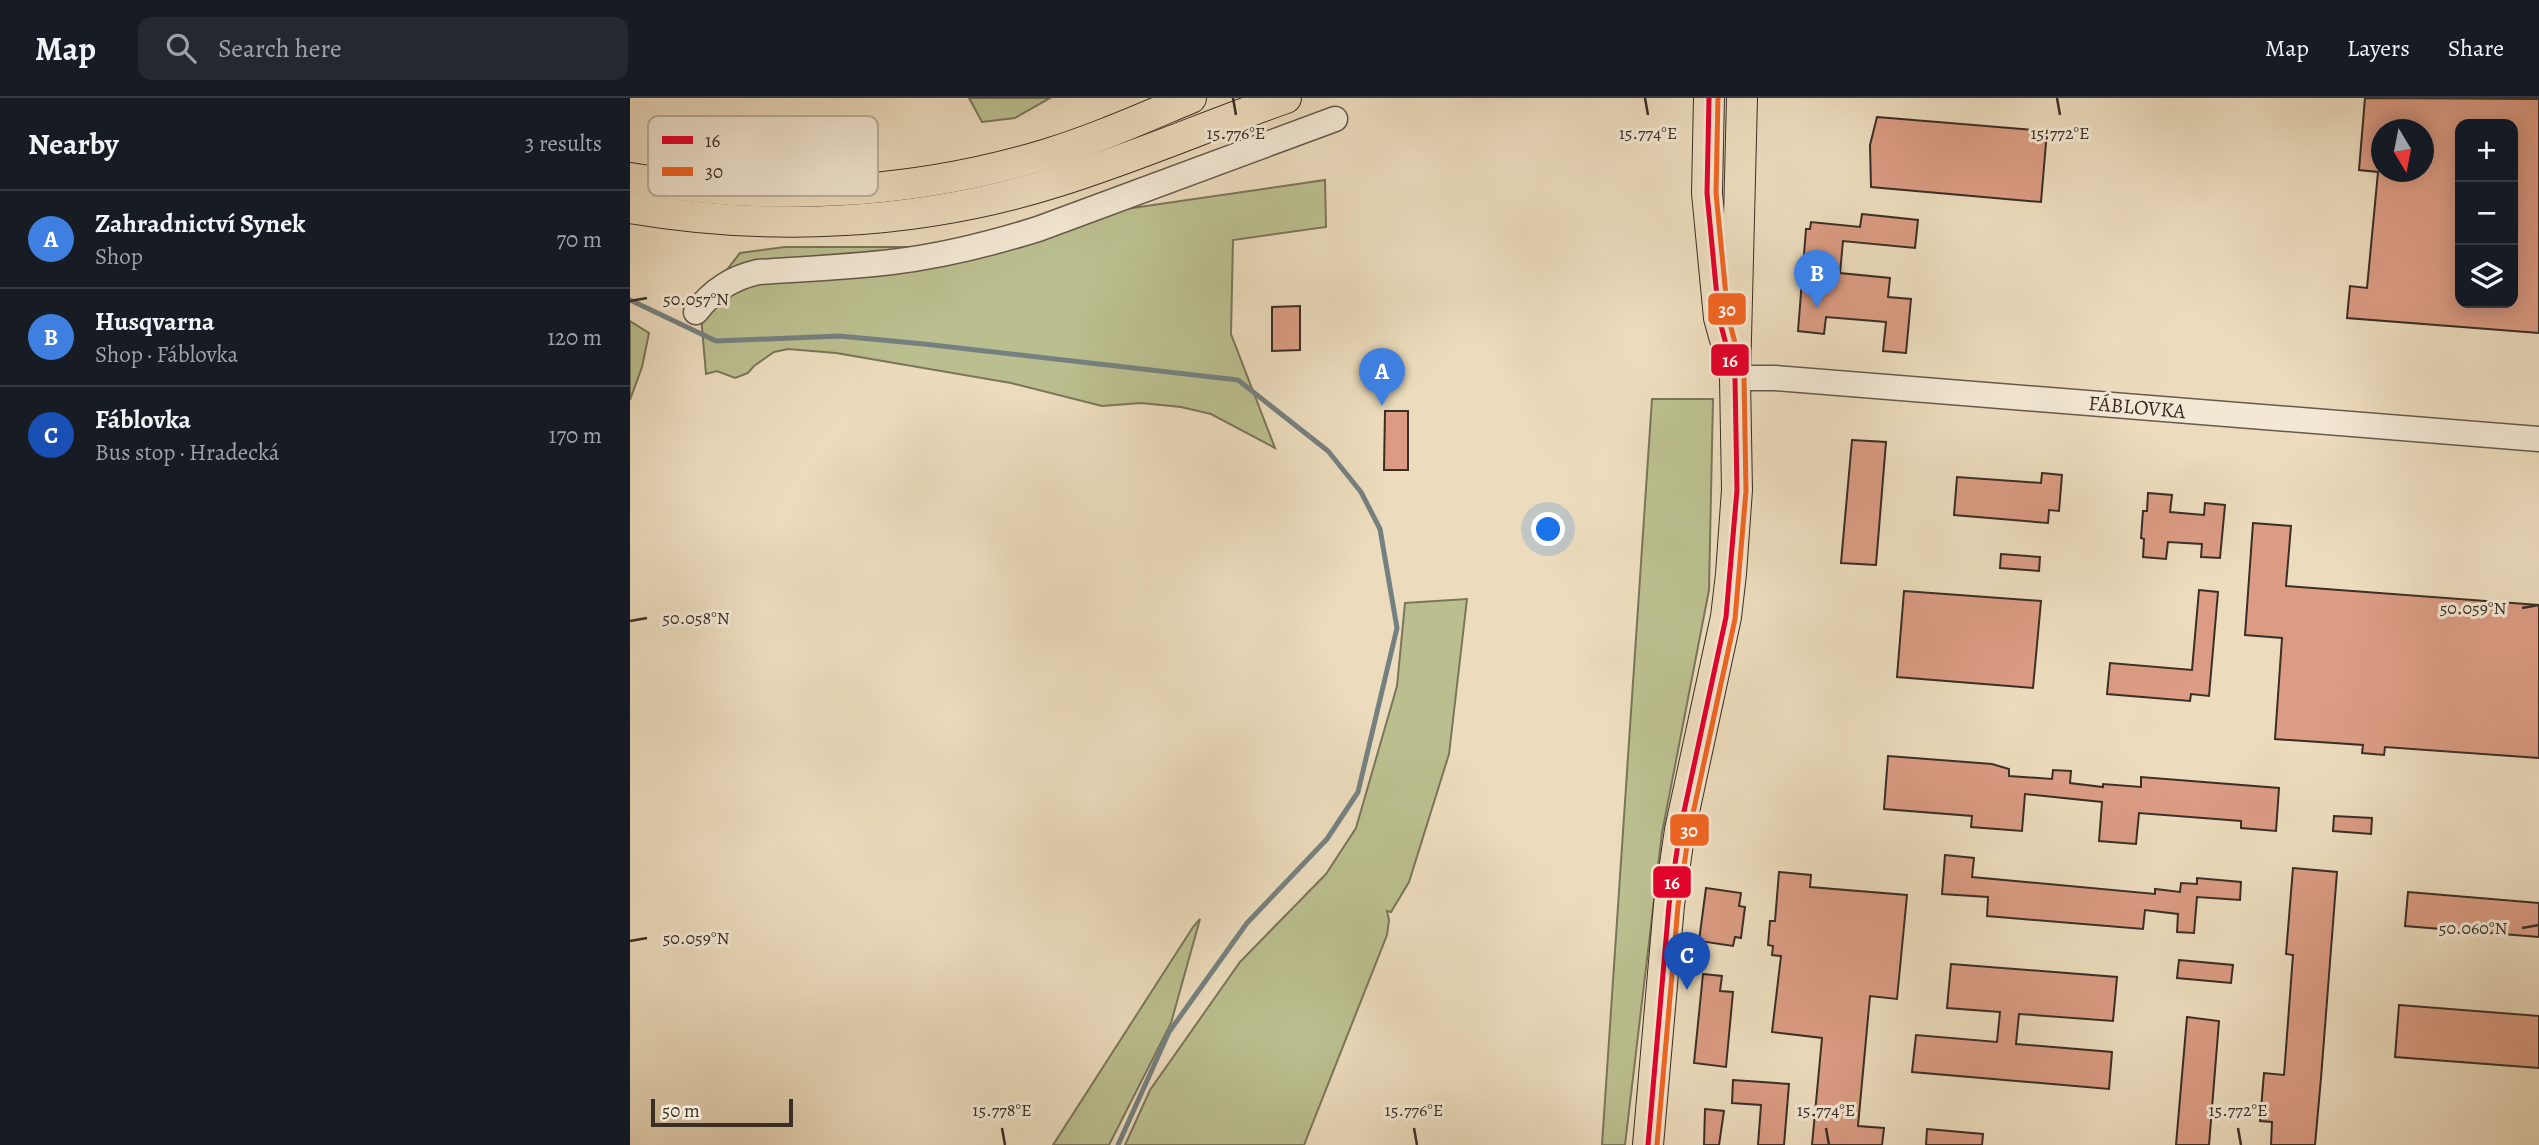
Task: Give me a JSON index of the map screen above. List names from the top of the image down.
{
  "streets": {
    "street": ["FÁBLOVKA"]
  },
  "lines": ["transit line 16", "transit line 30"],
  "legend": ["16", "30"],
  "scale_bar": "50 m",
  "north": "bottom",
  "page": {
    "header": "Map",
    "search": "Search here",
    "nav": ["Map", "Layers", "Share"],
    "heading": ["Nearby", "3 results"],
    "map_buttons": ["+", "−"],
    "list": [
      {
        "mark": "A",
        "name": "Zahradnictví Synek",
        "note": "Shop",
        "value": "70 m"
      },
      {
        "mark": "B",
        "name": "Husqvarna",
        "note": "Shop · Fáblovka",
        "value": "120 m"
      },
      {
        "mark": "C",
        "name": "Fáblovka",
        "note": "Bus stop · Hradecká",
        "value": "170 m"
      }
    ],
    "pins": ["B", "A", "C"],
    "scale": "50 m"
  },
  "coordinates": [
    "15.776°E",
    "15.774°E",
    "15.772°E",
    "50.057°N",
    "50.059°N",
    "50.058°N",
    "50.060°N",
    "15.778°E"
  ]
}
